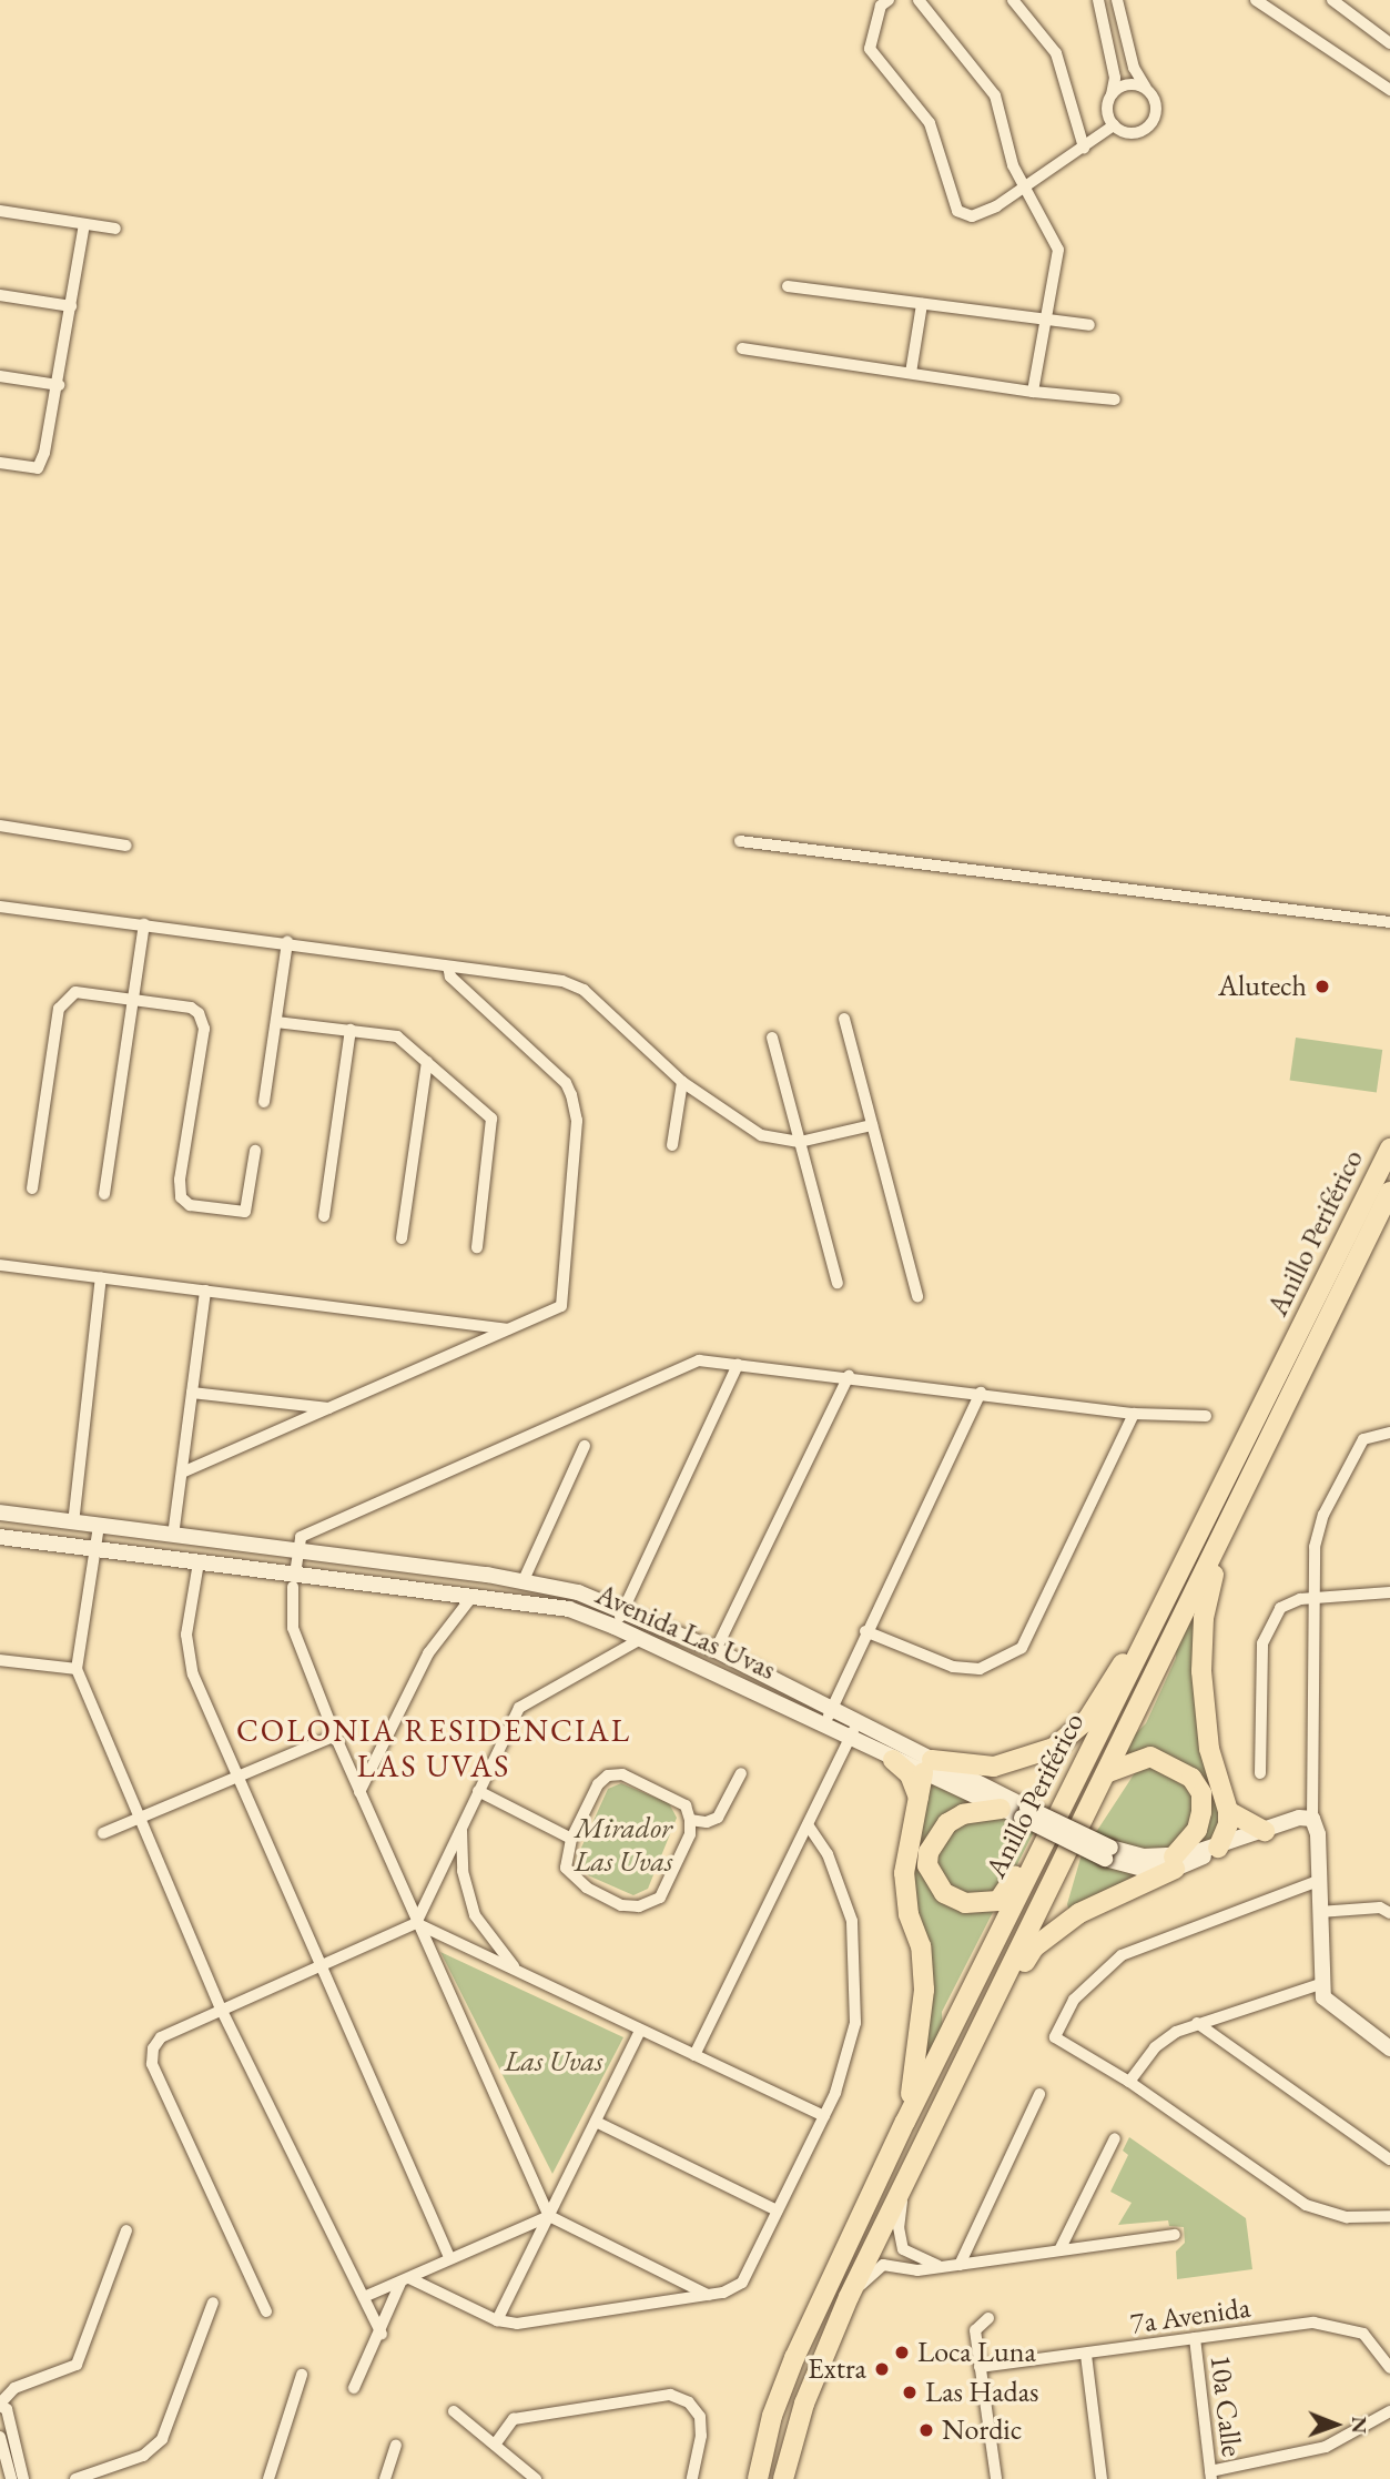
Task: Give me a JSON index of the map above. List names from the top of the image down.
{
  "streets": {
    "highway": ["Anillo Periférico"],
    "street": ["Avenida Las Uvas", "7a Avenida", "10a Calle"]
  },
  "crossings": [
    ["7a Avenida", "10a Calle"]
  ],
  "districts": ["COLONIA RESIDENCIAL LAS UVAS"],
  "parks": ["Mirador Las Uvas", "Las Uvas"],
  "places": [
    "Alutech",
    "Loca Luna",
    "Extra",
    "Las Hadas",
    "Nordic"
  ],
  "north": "right"
}
